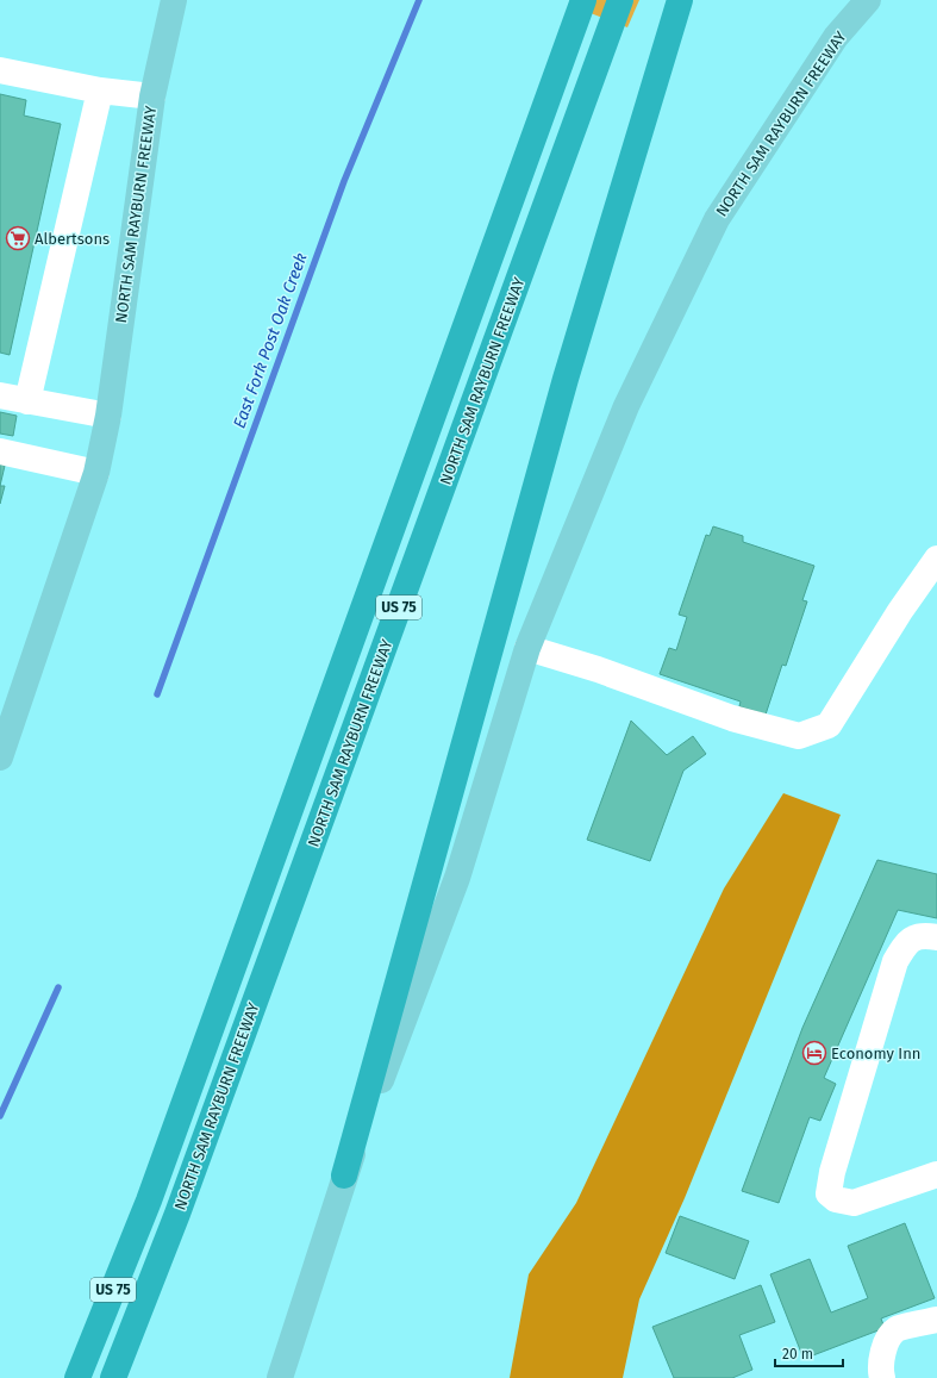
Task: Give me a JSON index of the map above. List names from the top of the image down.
{
  "streets": {
    "highway": ["NORTH SAM RAYBURN FREEWAY", "US 75"]
  },
  "water": ["East Fork Post Oak Creek"],
  "places": {
    "supermarket": ["Albertsons"],
    "hotel": ["Economy Inn"]
  },
  "scale_bar": "20 m"
}
